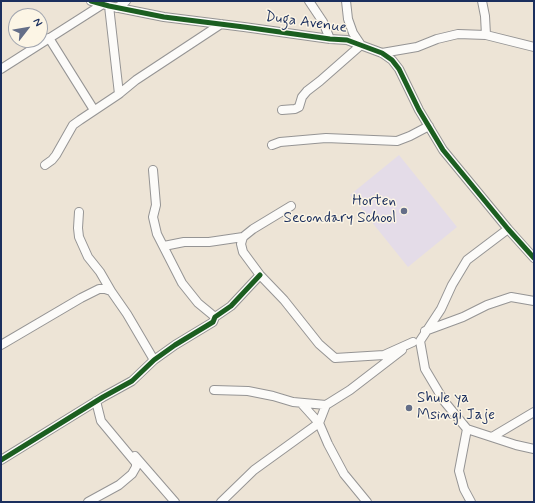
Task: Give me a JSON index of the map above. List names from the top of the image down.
{
  "streets": {
    "street": ["Duga Avenue"]
  },
  "places": ["Horten Secondary School", "Shule ya Msingi Jaje"],
  "north": "top right"
}
